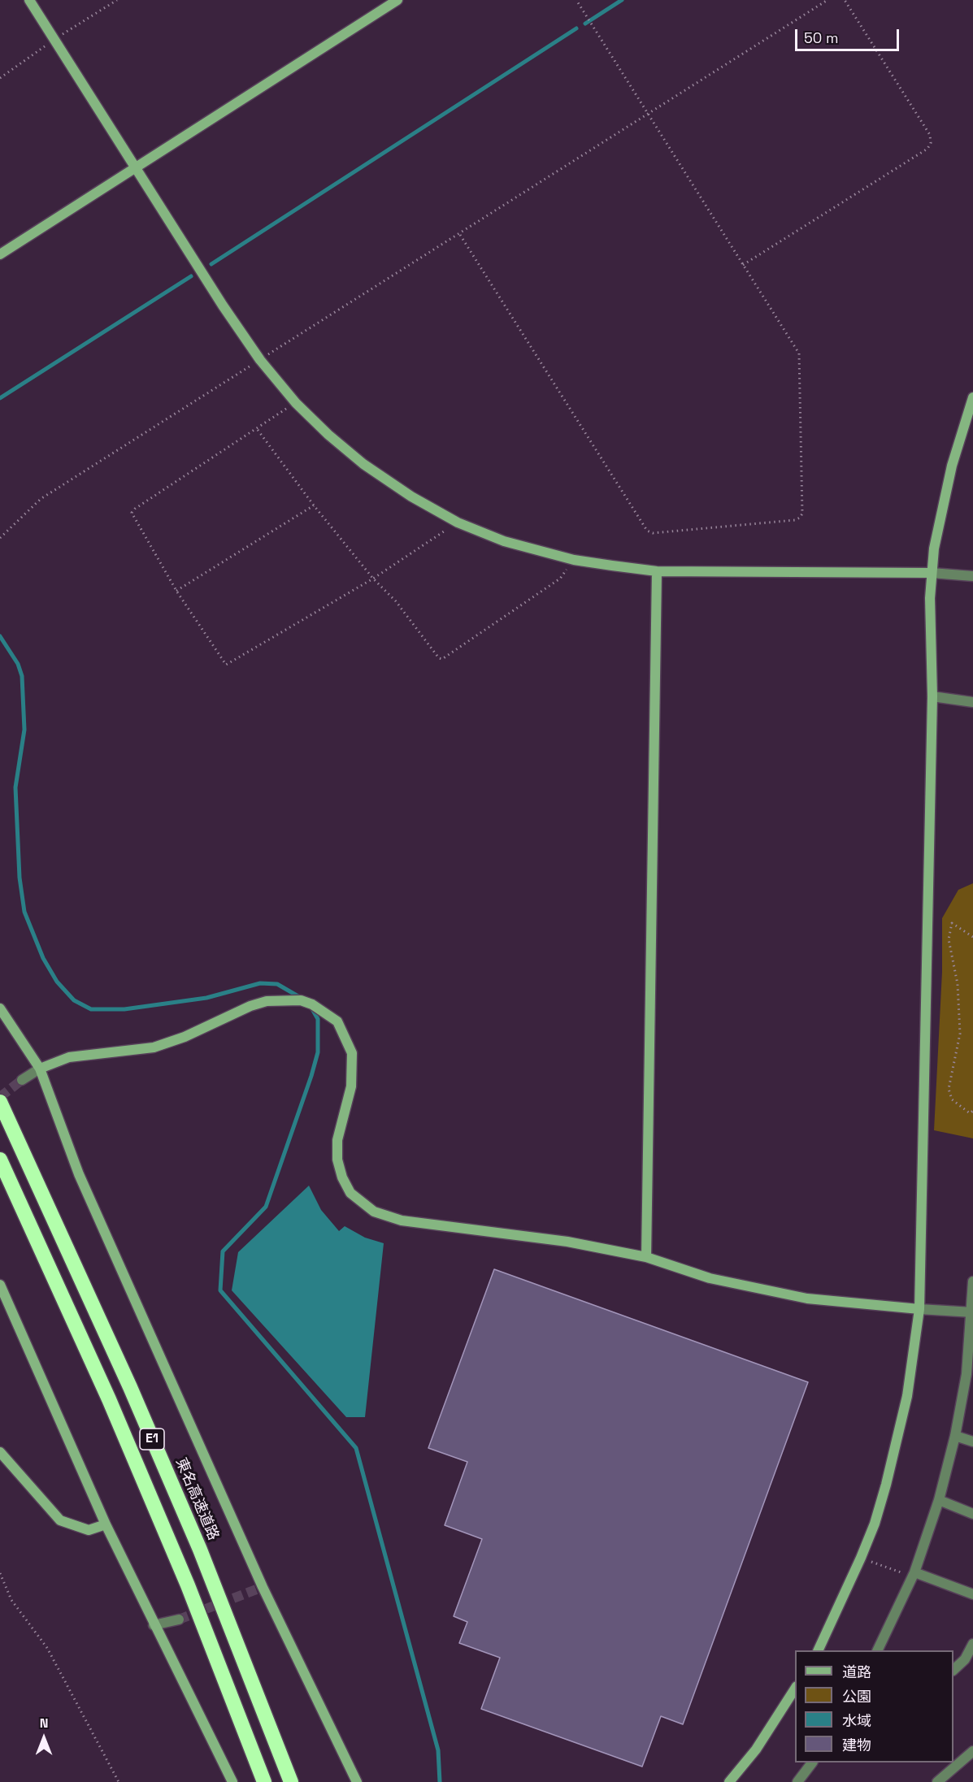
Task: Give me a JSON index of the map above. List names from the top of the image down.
{
  "streets": {
    "highway": ["E1", "東名高速道路"]
  },
  "legend": [
    "道路",
    "公園",
    "水域",
    "建物"
  ],
  "scale_bar": "50 m",
  "north": "top"
}
